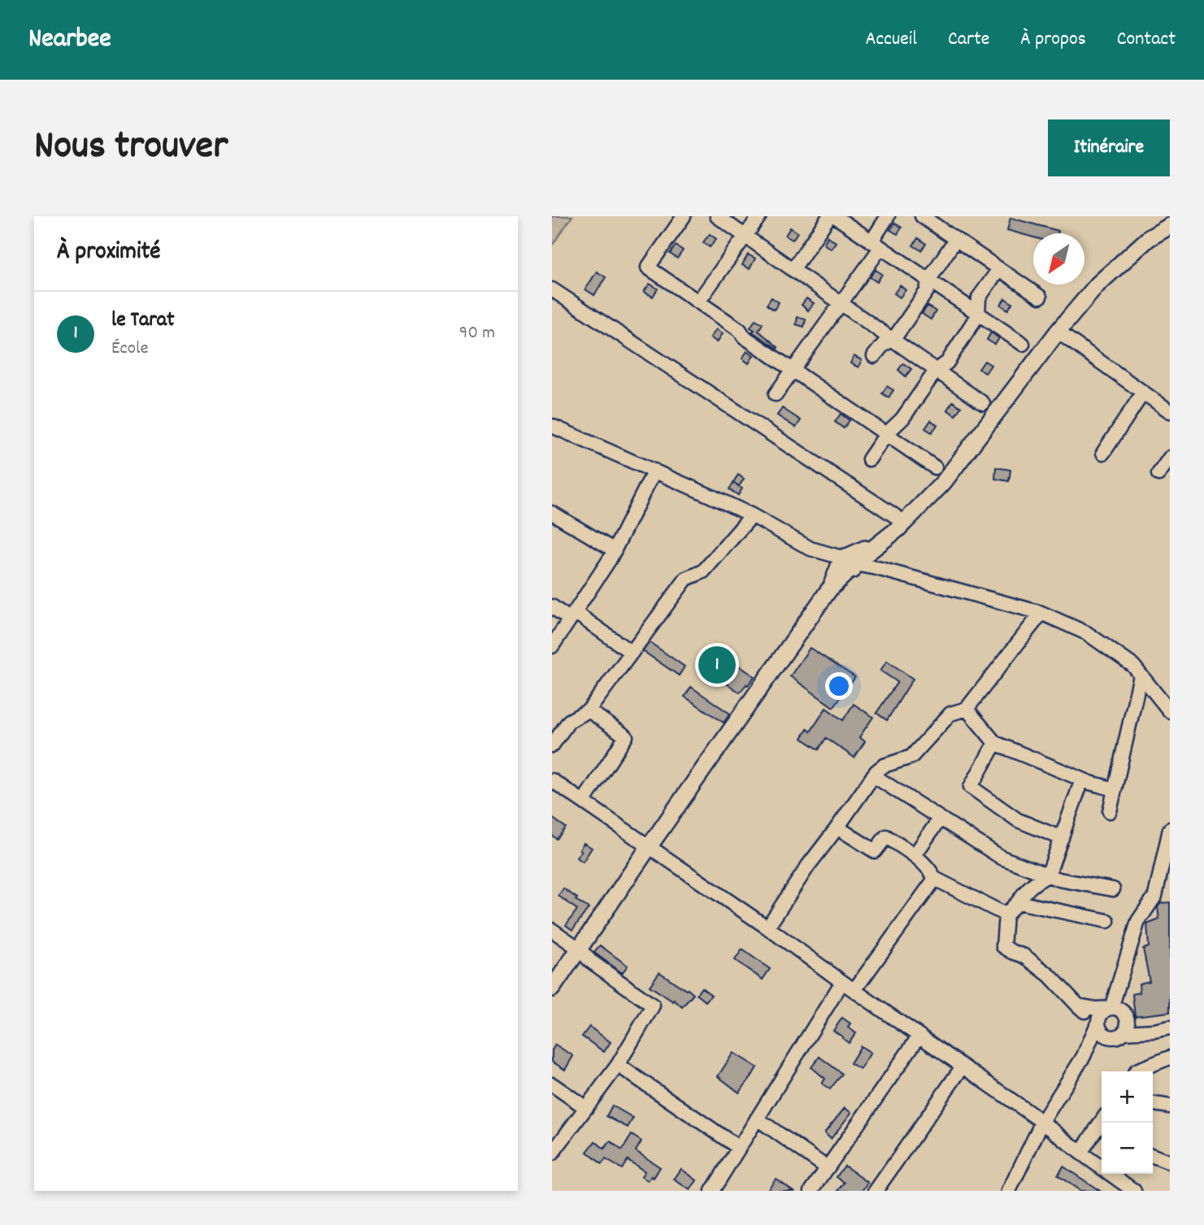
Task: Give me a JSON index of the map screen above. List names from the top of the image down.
{
  "north": "bottom left",
  "page": {
    "header": "Nearbee",
    "nav": [
      "Accueil",
      "Carte",
      "À propos",
      "Contact"
    ],
    "title": "Nous trouver",
    "buttons": "Itinéraire",
    "heading": "À proximité",
    "list": [
      {
        "mark": "1",
        "name": "le Tarat",
        "note": "École",
        "value": "90 m"
      }
    ],
    "pins": "1",
    "map_buttons": ["+", "−"]
  }
}
